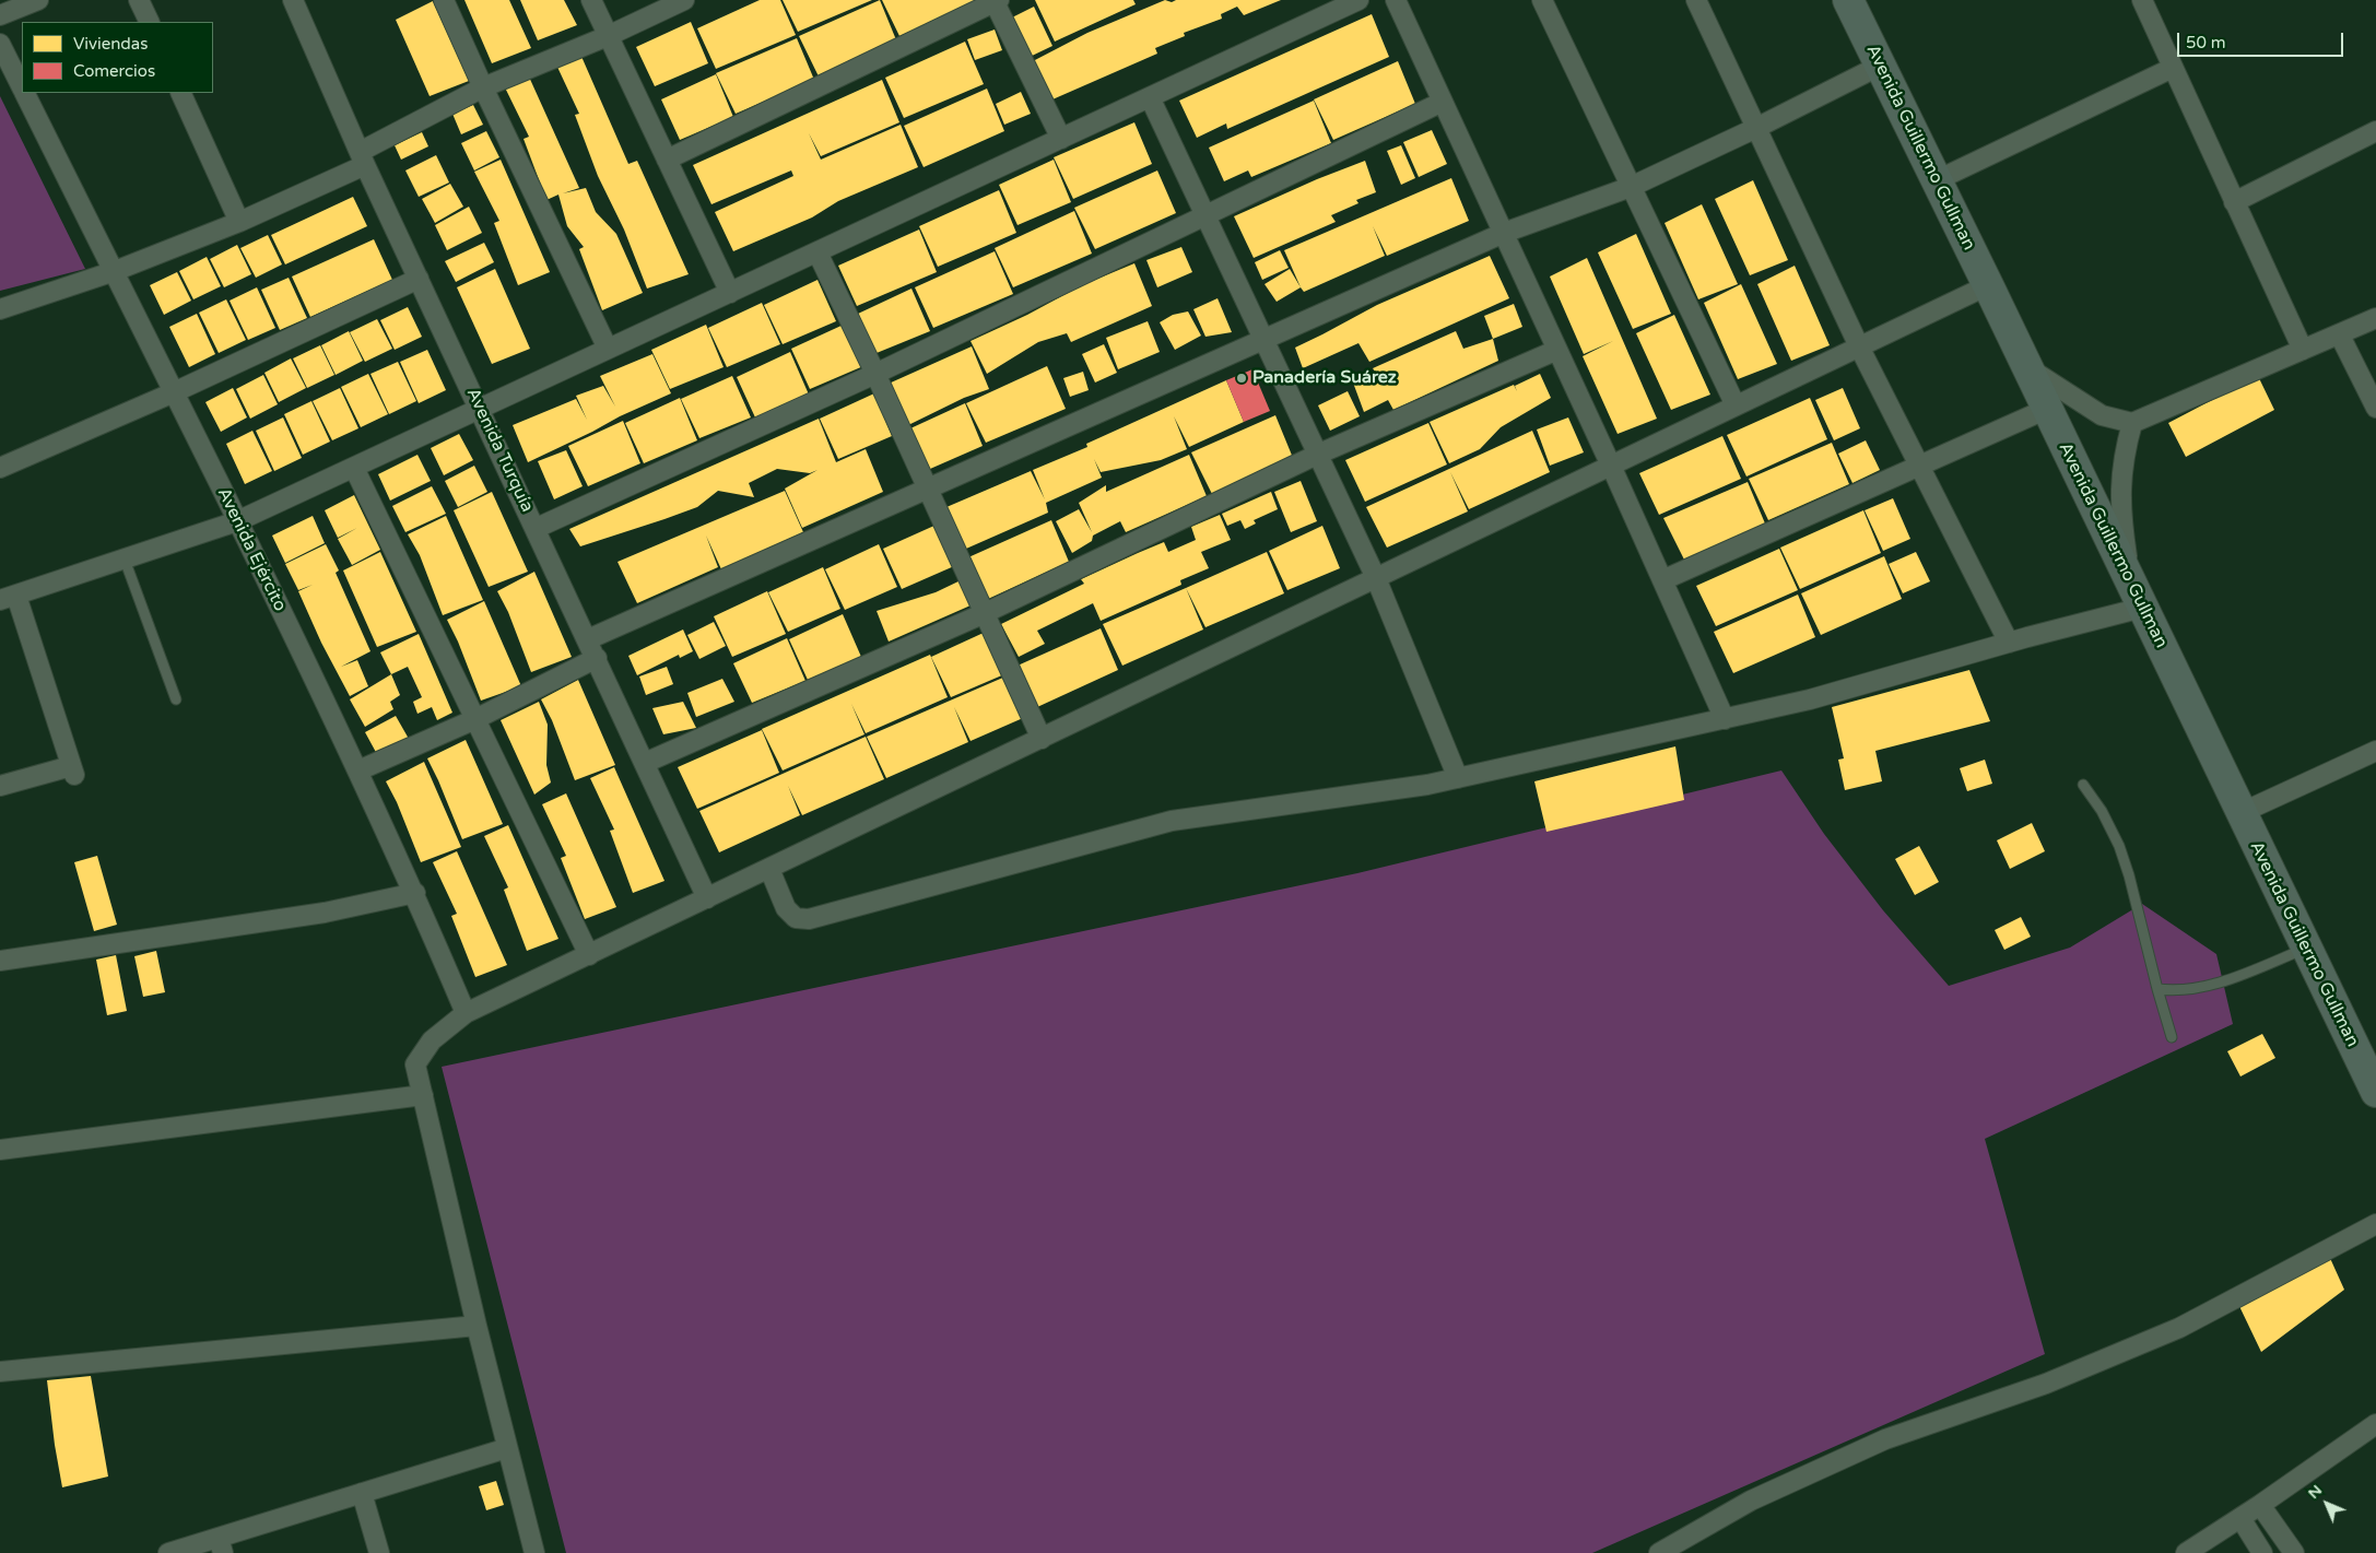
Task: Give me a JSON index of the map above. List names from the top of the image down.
{
  "streets": {
    "main road": ["Avenida Guillermo Gullman"],
    "street": ["Avenida Turquía", "Avenida Ejército"]
  },
  "places": ["Panadería Suárez"],
  "legend": ["Viviendas", "Comercios"],
  "scale_bar": "50 m",
  "north": "top left"
}
